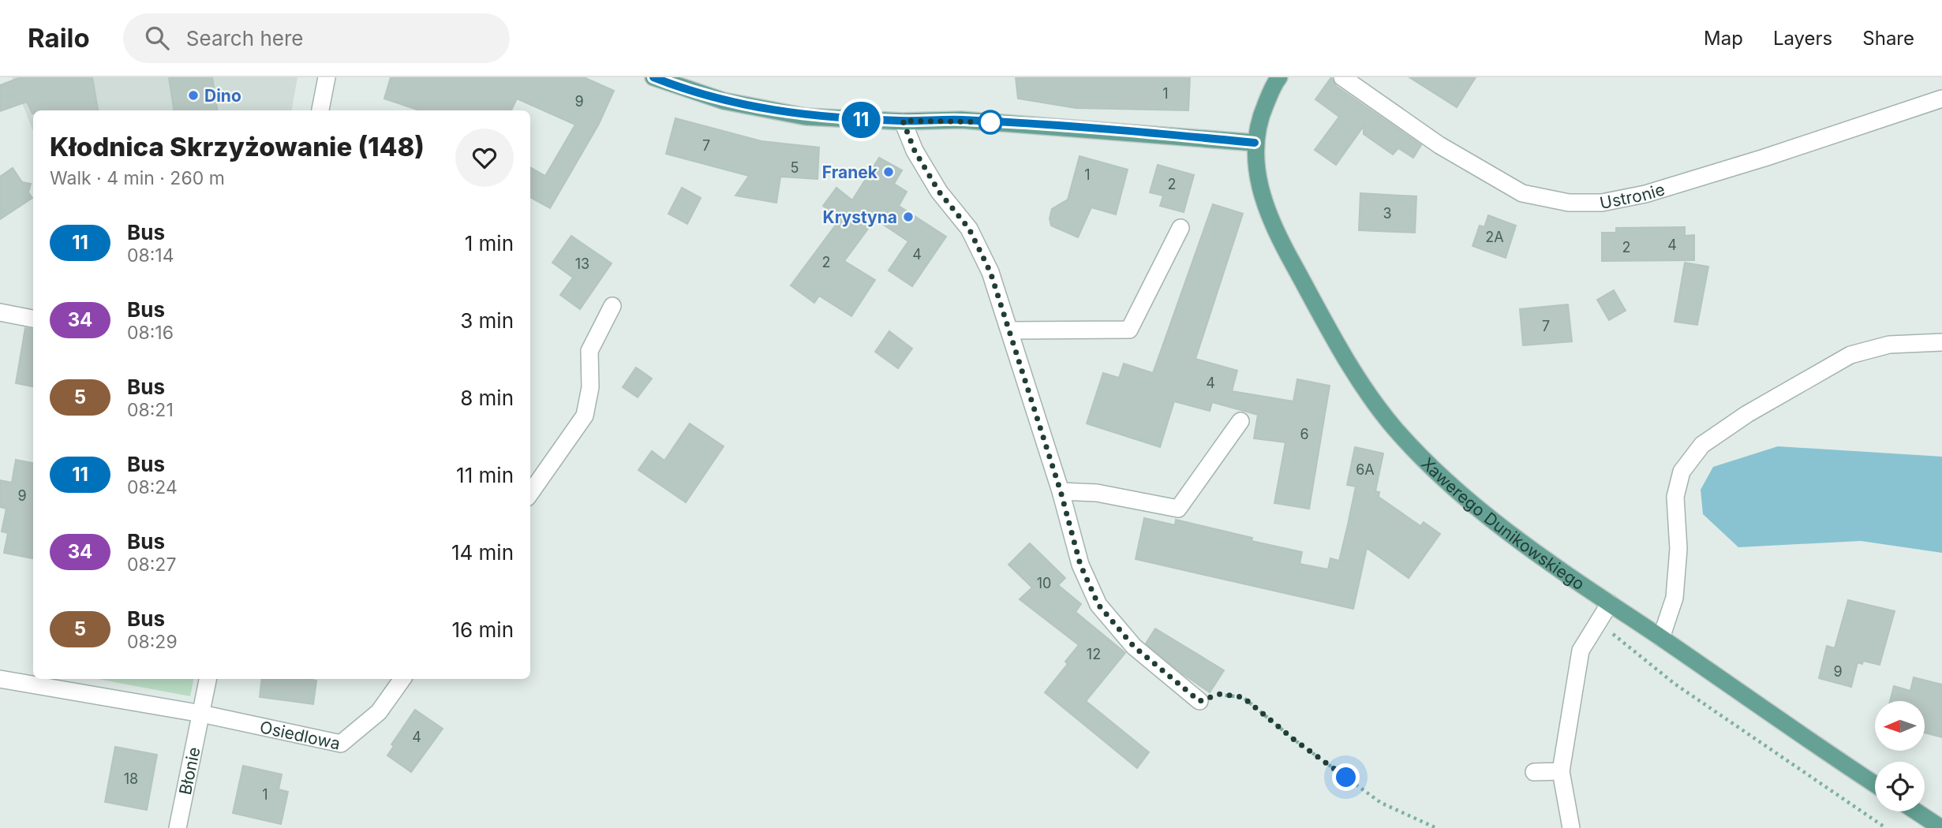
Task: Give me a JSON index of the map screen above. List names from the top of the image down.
{
  "streets": {
    "main road": ["Xawerego Dunikowskiego"],
    "street": ["Ustronie", "Osiedlowa", "Błonie"]
  },
  "crossings": [
    ["Osiedlowa", "Błonie"]
  ],
  "places": ["Dino", "Franek", "Krystyna"],
  "lines": ["bus line 11"],
  "house_numbers": [
    "1",
    "9",
    "7",
    "5",
    "1",
    "2",
    "3",
    "2A",
    "4",
    "2",
    "4",
    "2",
    "13",
    "7",
    "4",
    "6",
    "6A",
    "9",
    "10",
    "12",
    "9",
    "4",
    "18",
    "1"
  ],
  "north": "left",
  "page": {
    "header": "Railo",
    "search": "Search here",
    "nav": ["Map", "Layers", "Share"],
    "on_map": "11",
    "heading": ["Kłodnica Skrzyżowanie (148)", "Walk · 4 min · 260 m"],
    "list": [
      {
        "mark": "11",
        "name": "Bus",
        "note": "08:14",
        "value": "1 min"
      },
      {
        "mark": "34",
        "name": "Bus",
        "note": "08:16",
        "value": "3 min"
      },
      {
        "mark": "5",
        "name": "Bus",
        "note": "08:21",
        "value": "8 min"
      },
      {
        "mark": "11",
        "name": "Bus",
        "note": "08:24",
        "value": "11 min"
      },
      {
        "mark": "34",
        "name": "Bus",
        "note": "08:27",
        "value": "14 min"
      },
      {
        "mark": "5",
        "name": "Bus",
        "note": "08:29",
        "value": "16 min"
      }
    ]
  }
}
